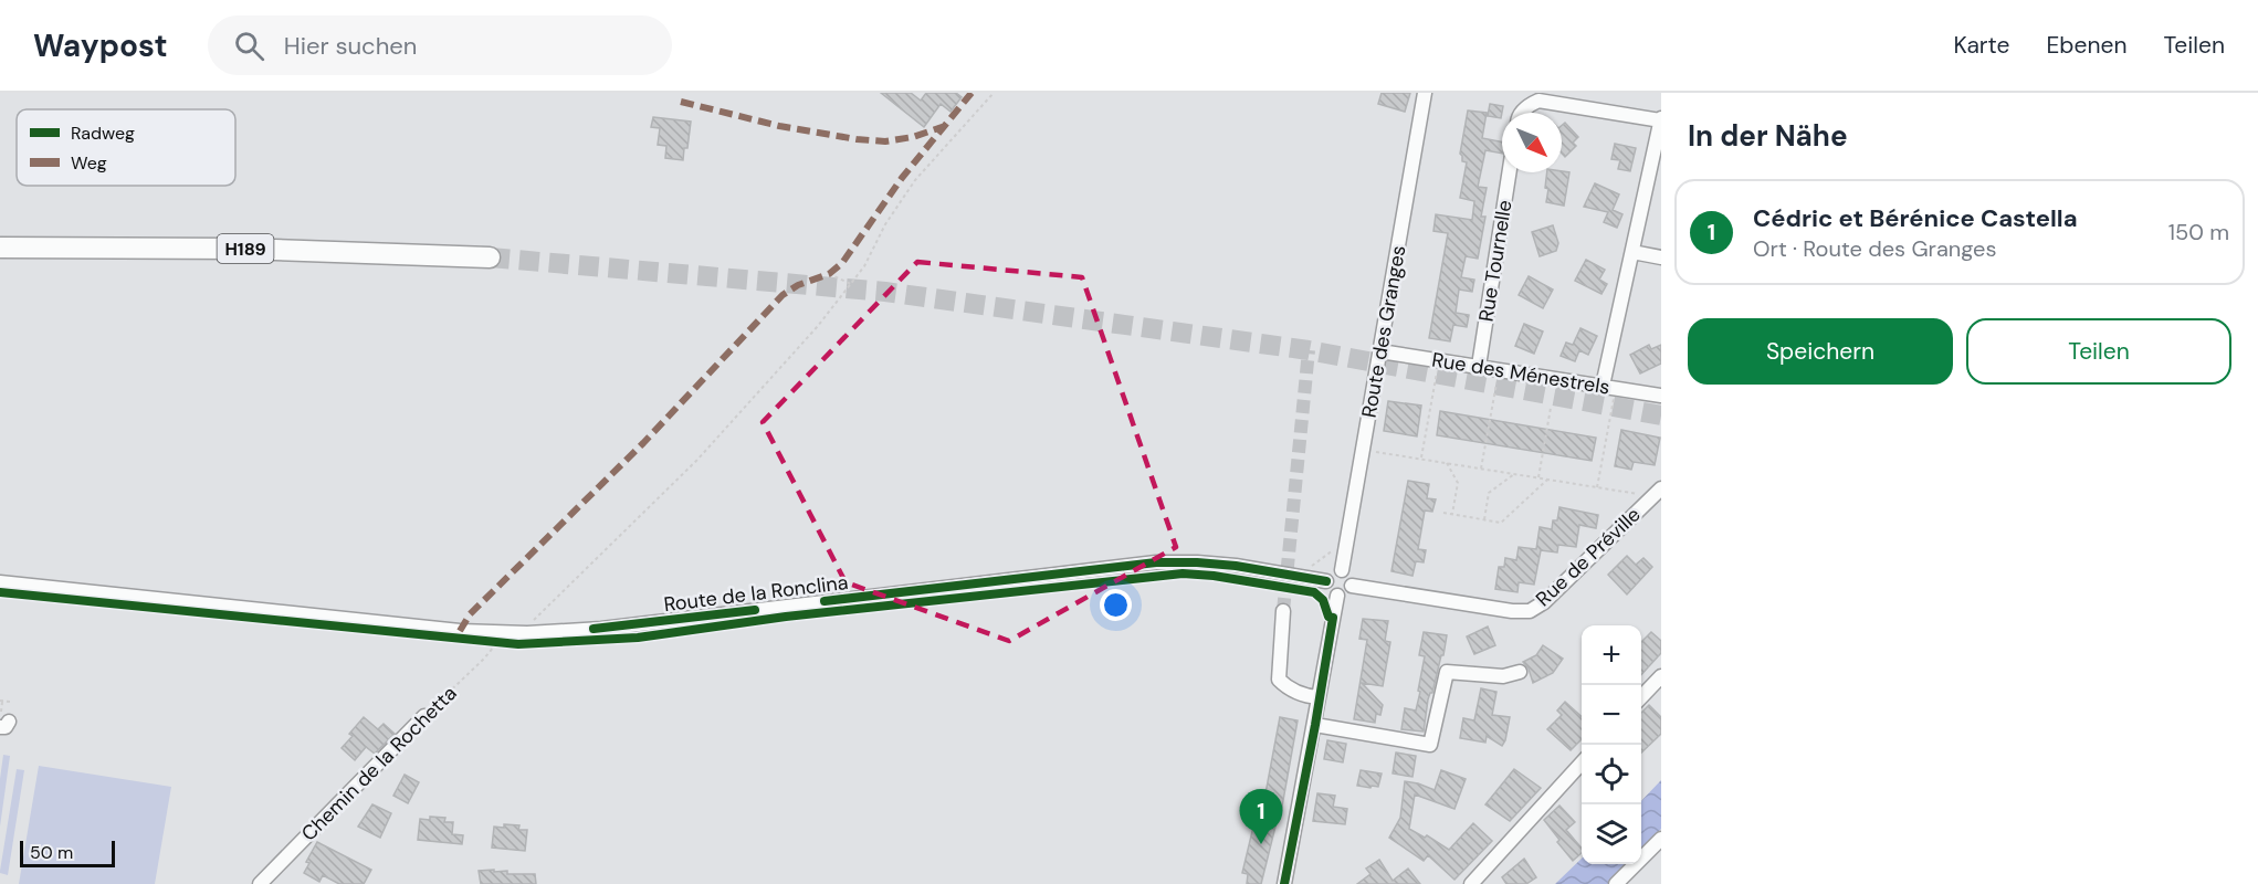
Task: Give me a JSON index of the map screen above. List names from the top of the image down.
{
  "streets": {
    "highway": ["H189"],
    "street": [
      "Rue Tournelle",
      "Route des Granges",
      "Rue des Ménestrels",
      "Rue de Préville",
      "Route de la Ronclina",
      "Chemin de la Rochetta"
    ]
  },
  "crossings": [
    ["Rue Tournelle", "Rue des Ménestrels"],
    ["Route des Granges", "Rue des Ménestrels"],
    ["Route des Granges", "Rue de Préville"],
    ["Route des Granges", "Route de la Ronclina"],
    ["Rue de Préville", "Route de la Ronclina"]
  ],
  "legend": ["Radweg", "Weg"],
  "scale_bar": "50 m",
  "north": "bottom right",
  "page": {
    "header": "Waypost",
    "search": "Hier suchen",
    "nav": ["Karte", "Ebenen", "Teilen"],
    "heading": "In der Nähe",
    "list": [
      {
        "mark": "1",
        "name": "Cédric et Bérénice Castella",
        "note": "Ort · Route des Granges",
        "value": "150 m"
      }
    ],
    "buttons": ["Speichern", "Teilen"],
    "map_buttons": ["+", "−"],
    "pins": "1",
    "scale": "50 m"
  }
}
